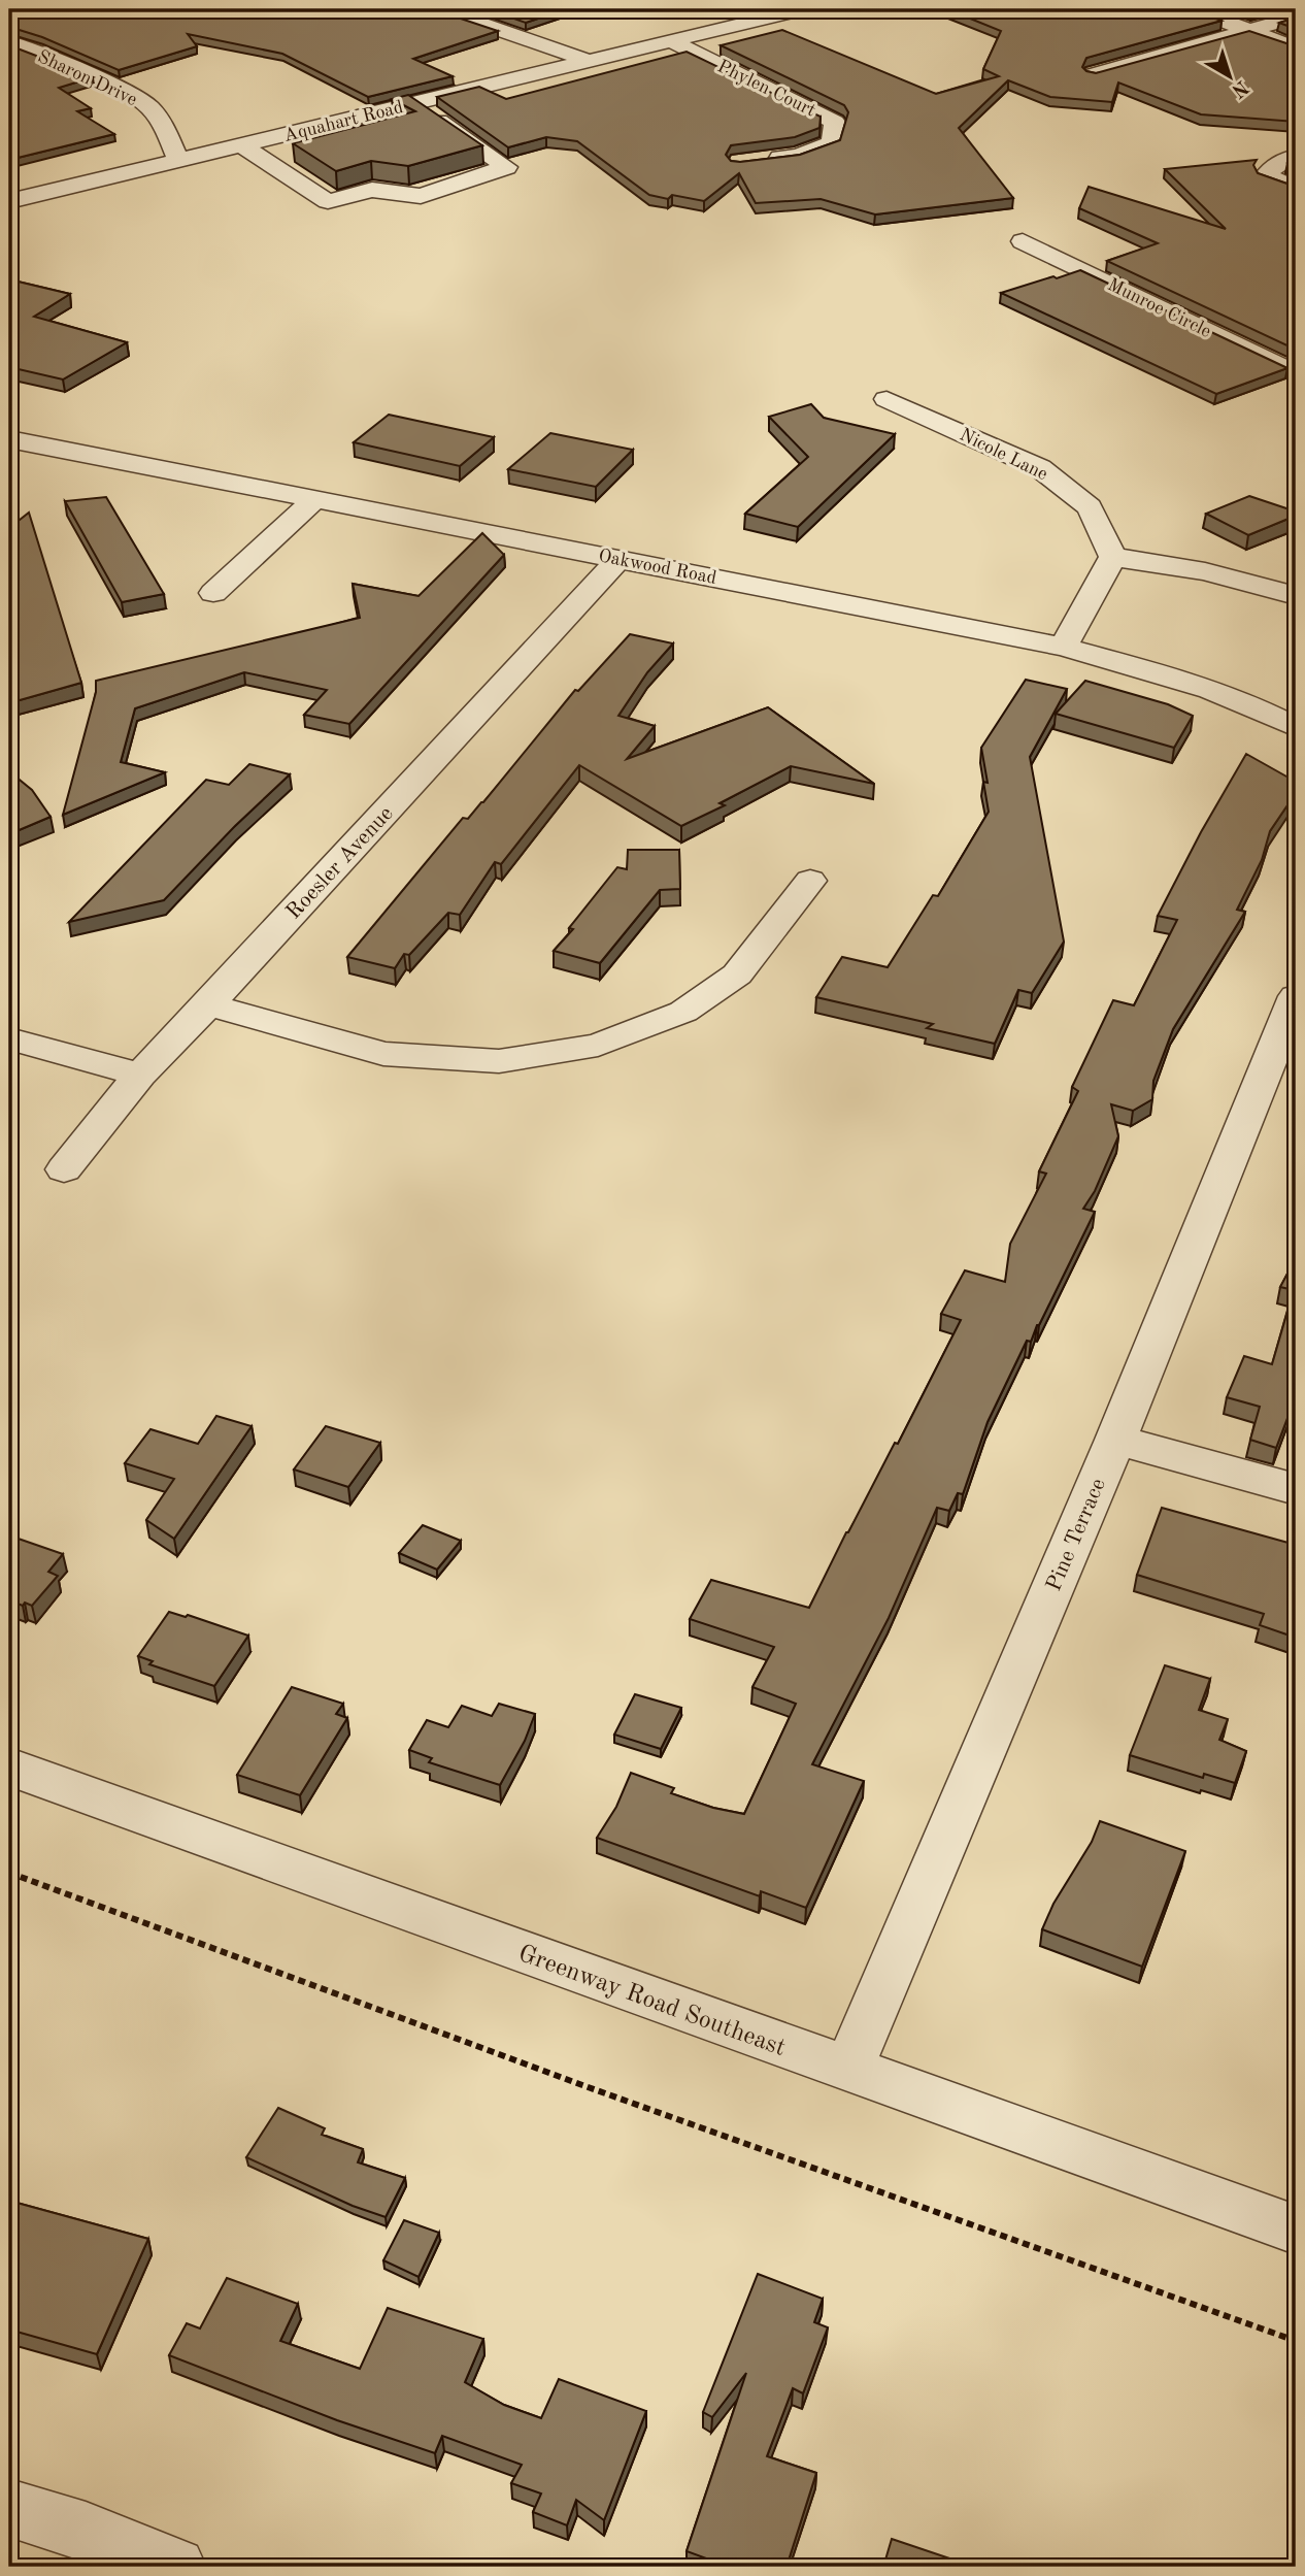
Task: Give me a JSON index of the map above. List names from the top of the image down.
{
  "streets": {
    "street": [
      "Sharon Drive",
      "Phylen Court",
      "Aquahart Road",
      "Munroe Circle",
      "Nicole Lane",
      "Oakwood Road",
      "Roesler Avenue",
      "Pine Terrace",
      "Greenway Road Southeast"
    ]
  },
  "crossings": [
    ["Sharon Drive", "Aquahart Road"],
    ["Phylen Court", "Aquahart Road"],
    ["Oakwood Road", "Roesler Avenue"],
    ["Pine Terrace", "Greenway Road Southeast"]
  ],
  "north": "bottom right"
}
